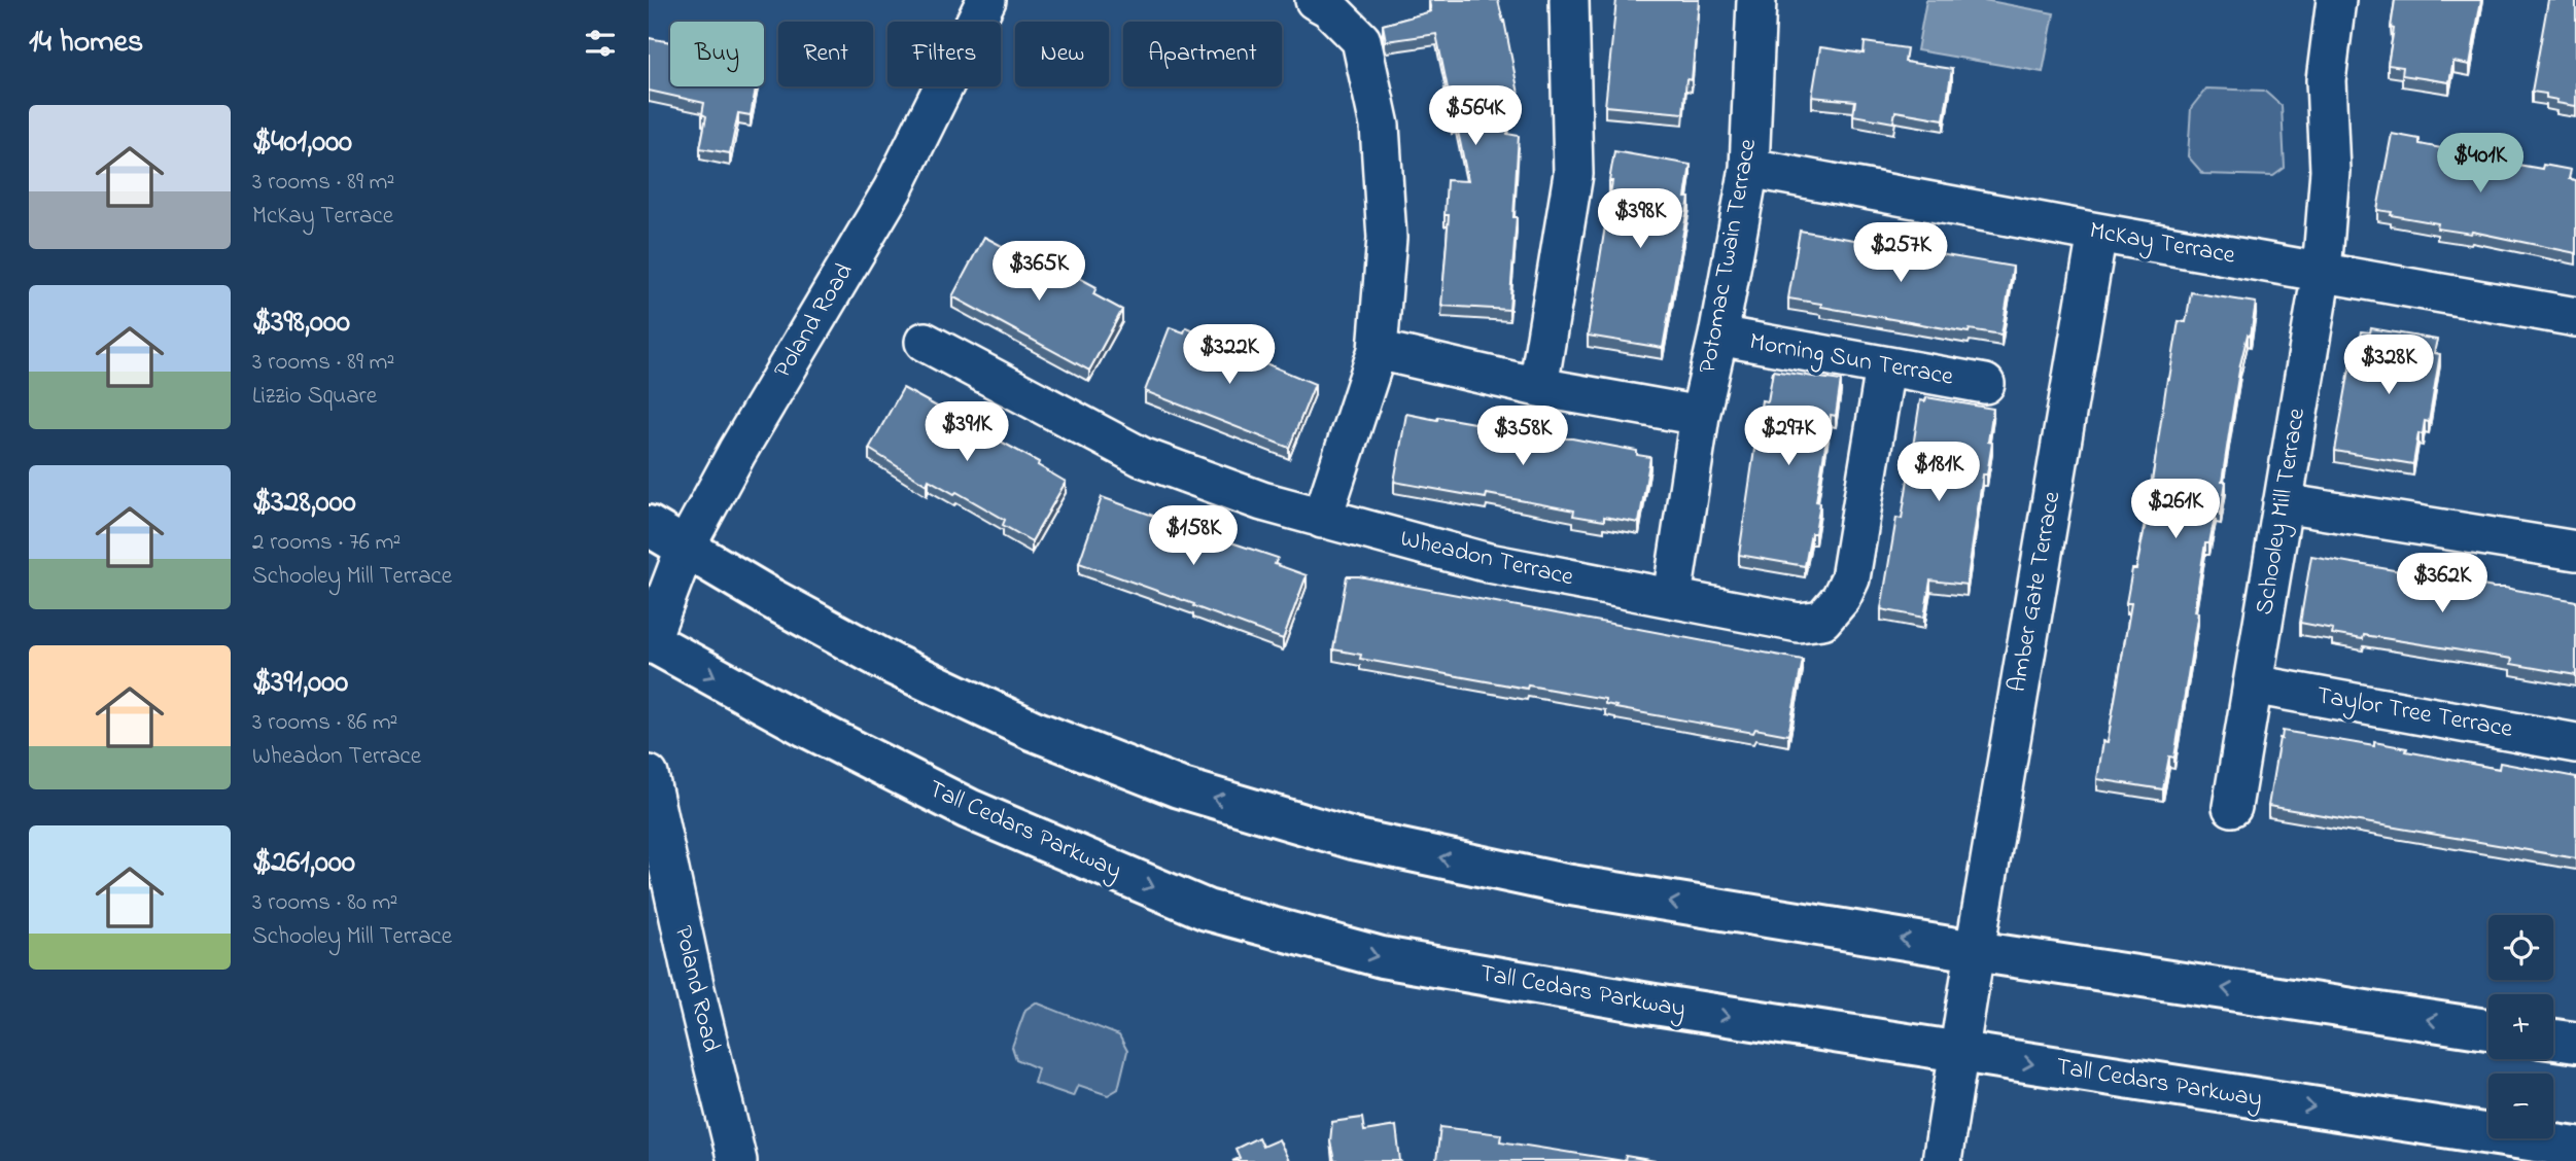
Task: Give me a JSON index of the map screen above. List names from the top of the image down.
{
  "streets": {
    "main road": ["Tall Cedars Parkway"],
    "street": [
      "McKay Terrace",
      "Potomac Twain Terrace",
      "Poland Road",
      "Morning Sun Terrace",
      "Schooley Mill Terrace",
      "Wheadon Terrace",
      "Amber Gate Terrace",
      "Taylor Tree Terrace"
    ]
  },
  "crossings": [
    ["McKay Terrace", "Potomac Twain Terrace"],
    ["McKay Terrace", "Schooley Mill Terrace"],
    ["McKay Terrace", "Amber Gate Terrace"],
    ["Potomac Twain Terrace", "Morning Sun Terrace"],
    ["Potomac Twain Terrace", "Wheadon Terrace"],
    ["Poland Road", "Tall Cedars Parkway"],
    ["Morning Sun Terrace", "Wheadon Terrace"],
    ["Schooley Mill Terrace", "Taylor Tree Terrace"],
    ["Amber Gate Terrace", "Tall Cedars Parkway"]
  ],
  "page": {
    "heading": "14 homes",
    "chip": [
      "Buy",
      "Rent",
      "Filters",
      "New",
      "Apartment"
    ],
    "price": [
      "$564K",
      "$401K",
      "$398K",
      "$257K",
      "$365K",
      "$322K",
      "$328K",
      "$391K",
      "$358K",
      "$297K",
      "$181K",
      "$261K",
      "$158K",
      "$362K"
    ],
    "list": [
      {
        "name": "$401,000",
        "note": "3 rooms · 89 m² · McKay Terrace"
      },
      {
        "name": "$398,000",
        "note": "3 rooms · 89 m² · Lizzio Square"
      },
      {
        "name": "$328,000",
        "note": "2 rooms · 76 m² · Schooley Mill Terrace"
      },
      {
        "name": "$391,000",
        "note": "3 rooms · 86 m² · Wheadon Terrace"
      },
      {
        "name": "$261,000",
        "note": "3 rooms · 80 m² · Schooley Mill Terrace"
      }
    ],
    "map_buttons": ["+", "−"]
  }
}
